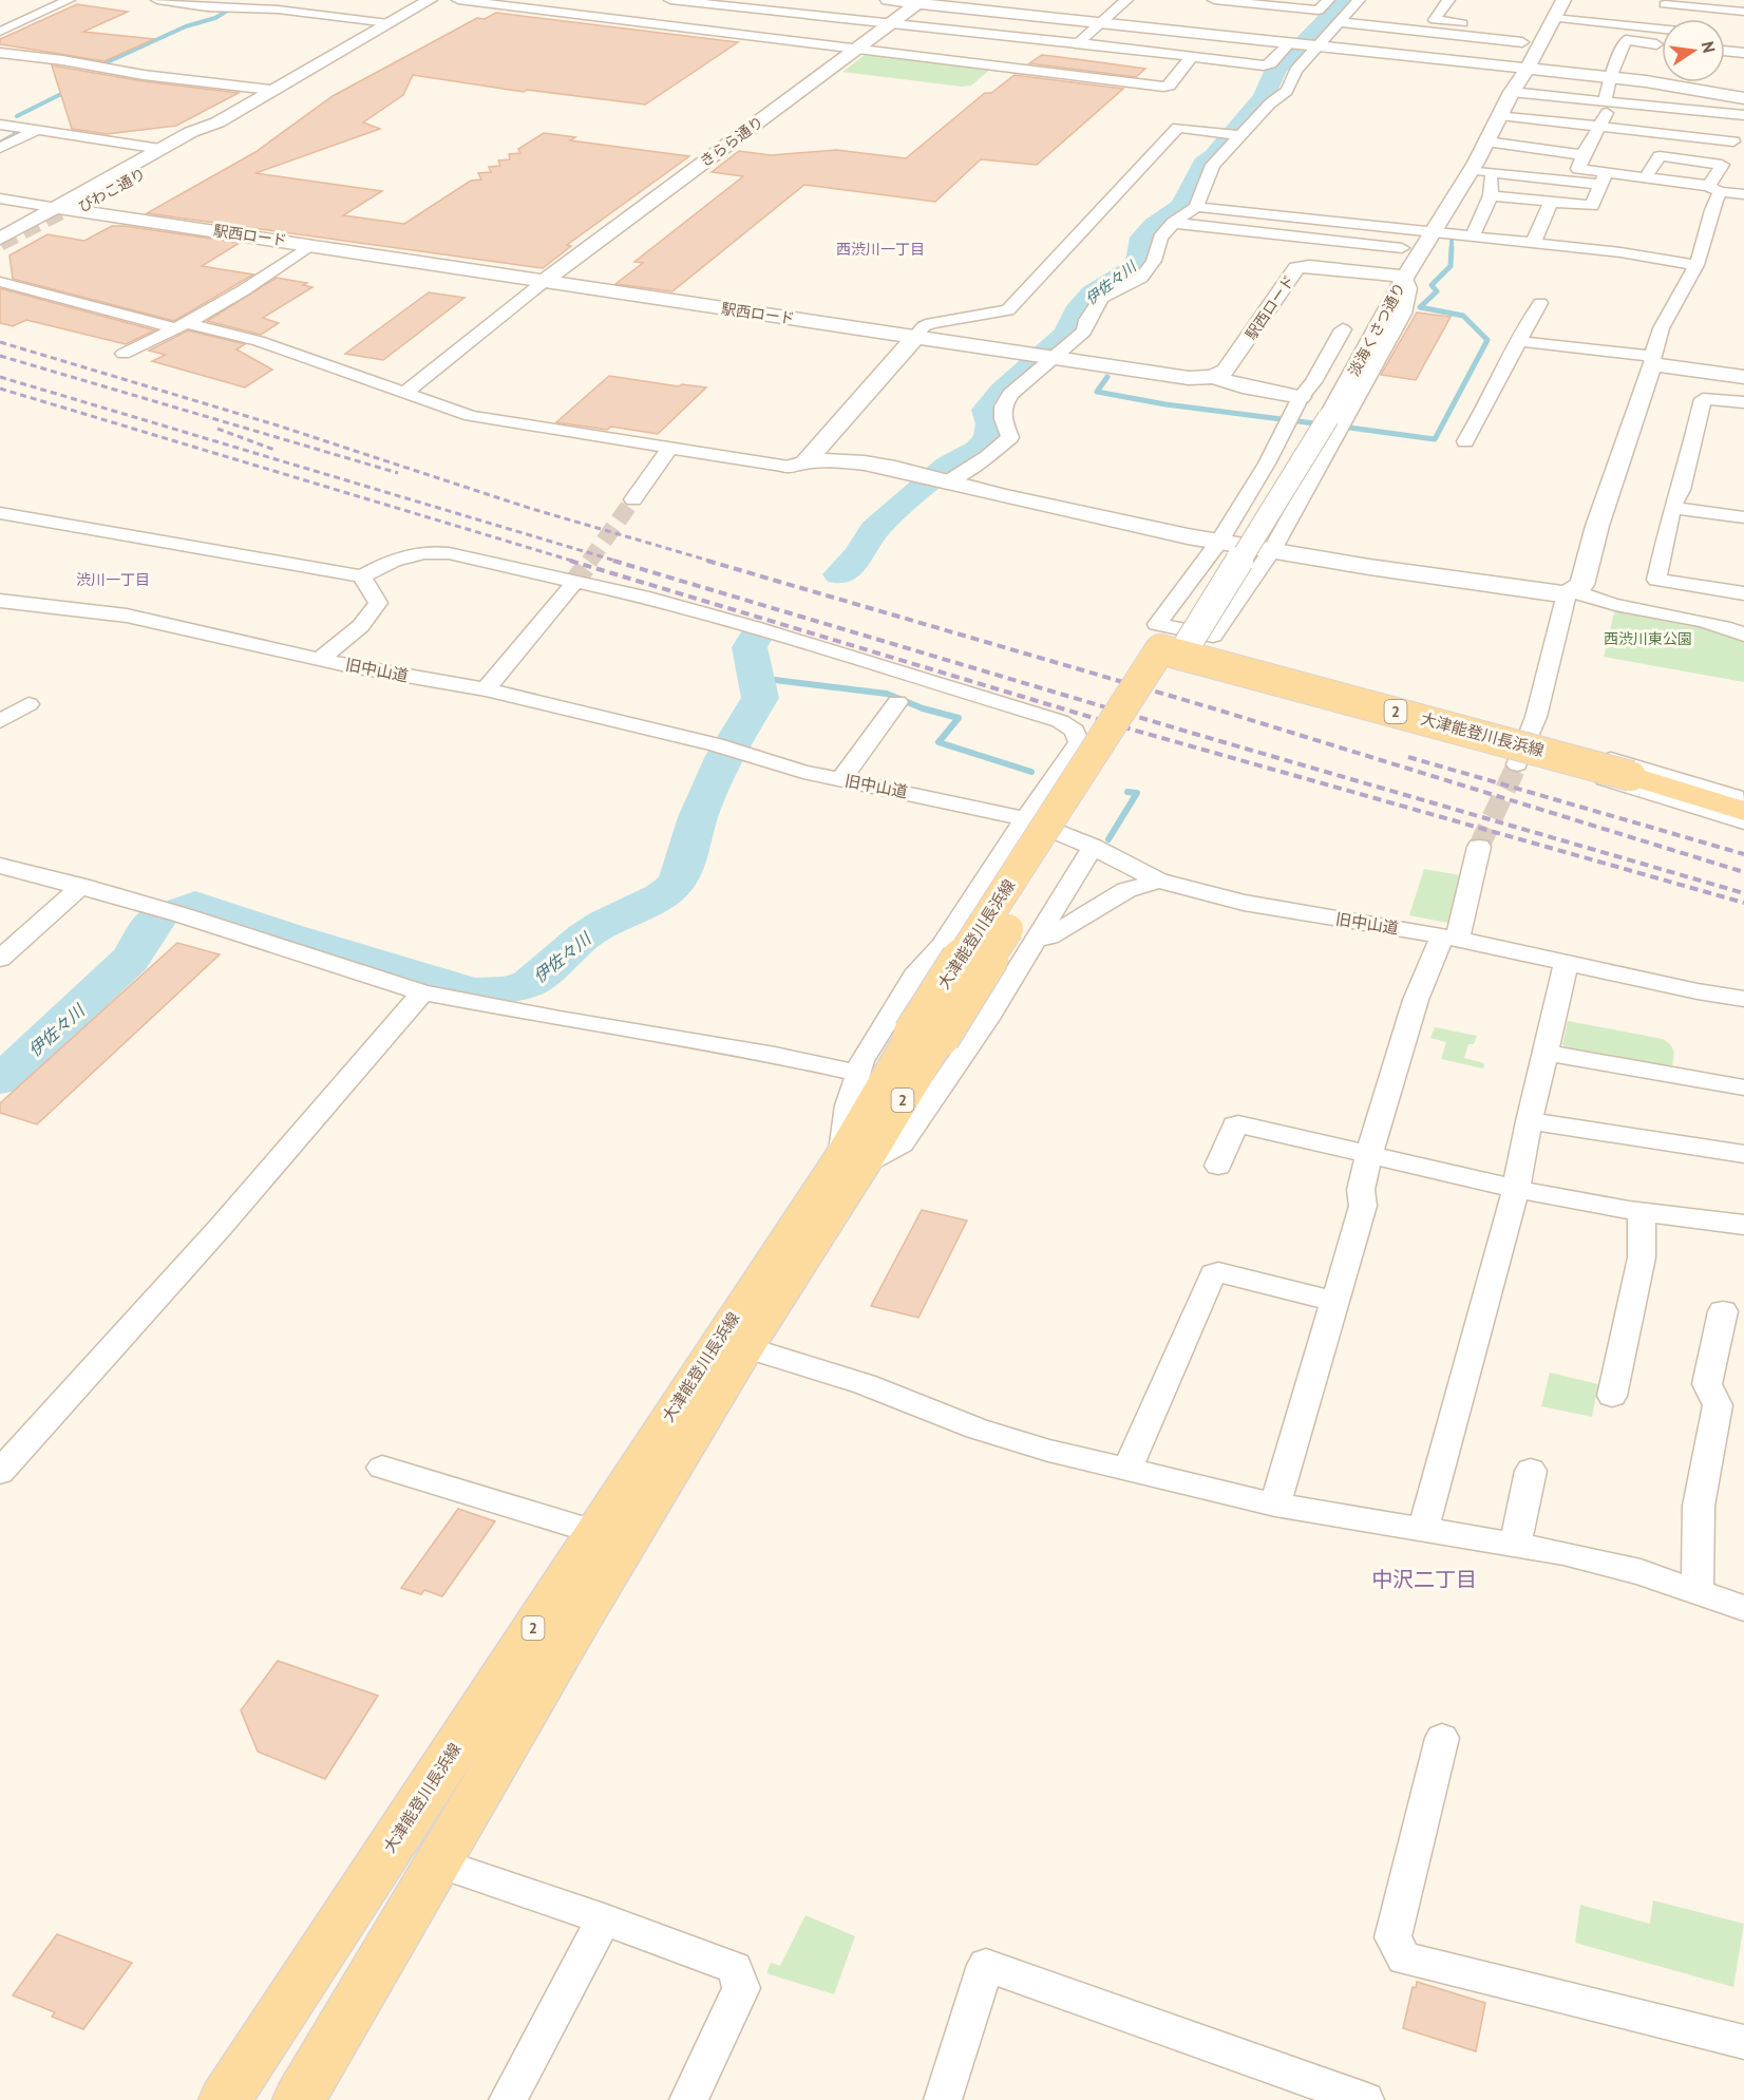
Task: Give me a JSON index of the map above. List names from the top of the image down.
{
  "streets": {
    "main road": ["2", "大津能登川長浜線"],
    "street": [
      "きらら通り",
      "びわこ通り",
      "駅西ロード",
      "淡海くさつ通り",
      "旧中山道"
    ]
  },
  "crossings": [
    ["きらら通り", "駅西ロード"],
    ["びわこ通り", "駅西ロード"],
    ["駅西ロード", "淡海くさつ通り"],
    ["淡海くさつ通り", "大津能登川長浜線"]
  ],
  "districts": ["西渋川一丁目", "渋川一丁目", "中沢二丁目"],
  "water": ["伊佐々川"],
  "parks": ["西渋川東公園"],
  "north": "right"
}
